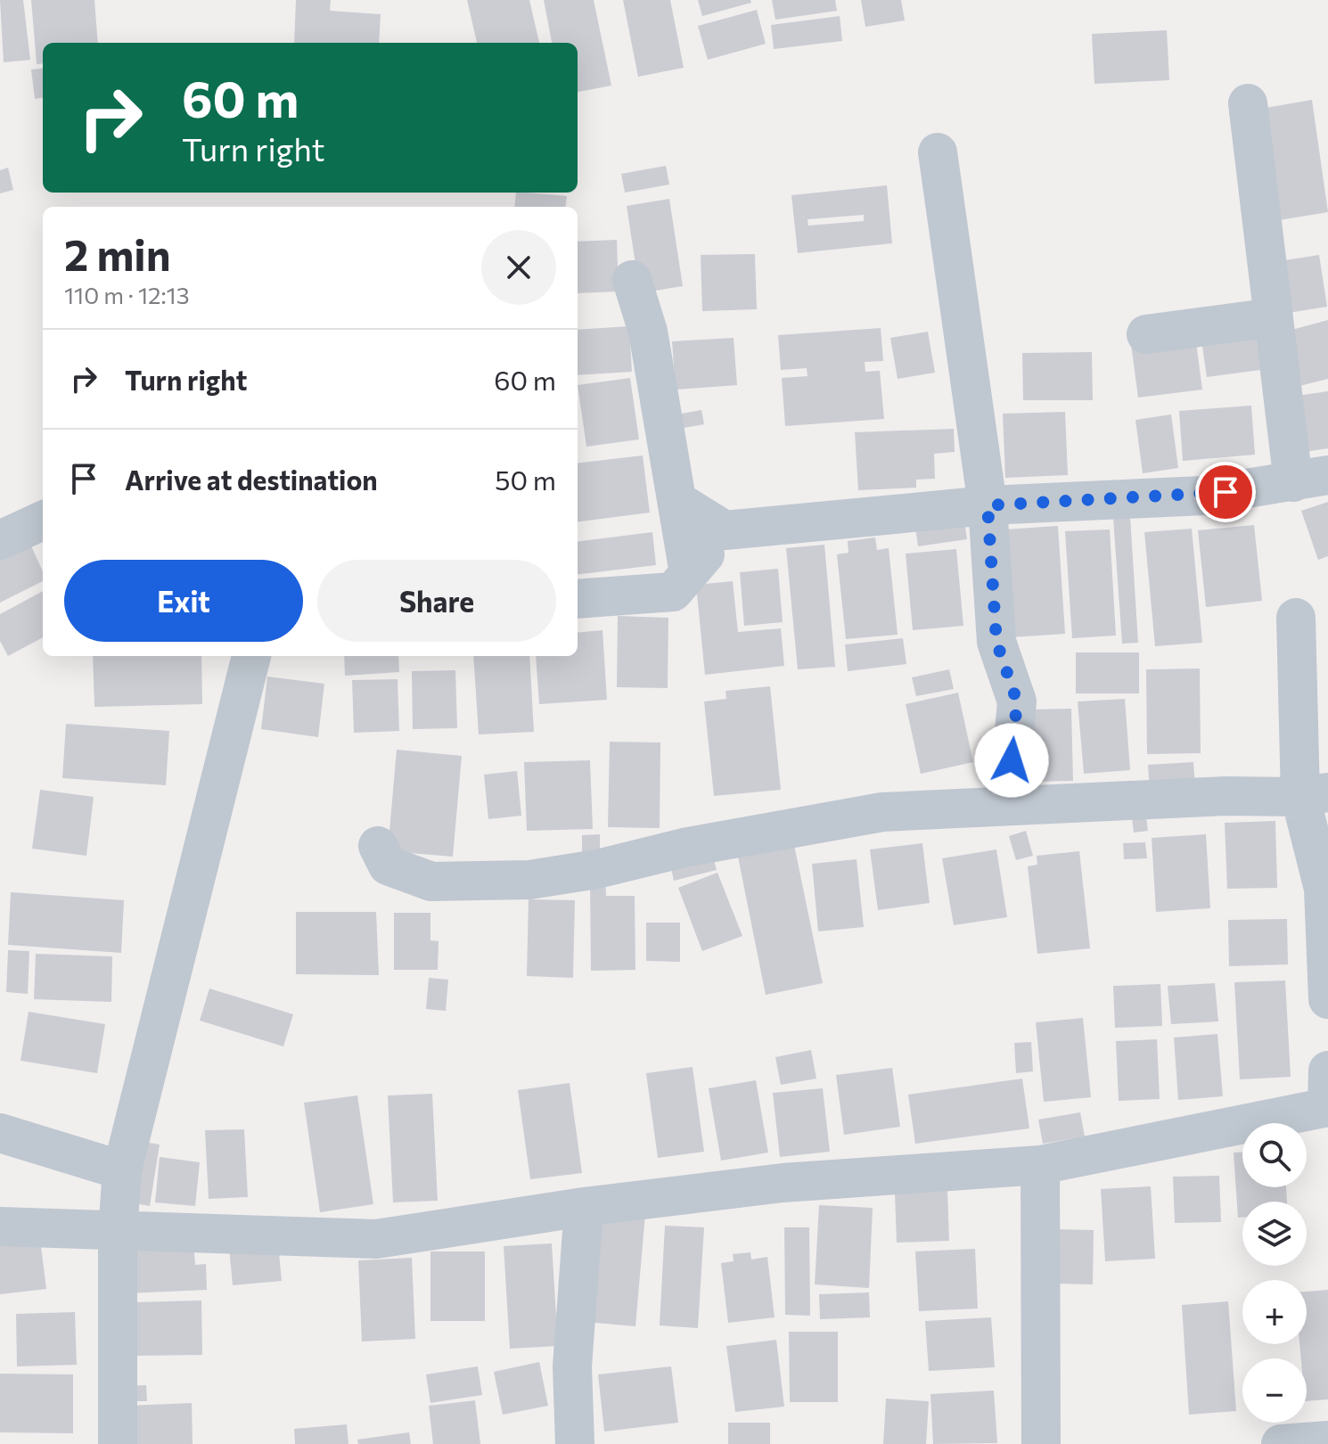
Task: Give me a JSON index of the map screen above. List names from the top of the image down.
{
  "page": {
    "turn": ["60 m", "Turn right"],
    "heading": ["2 min", "110 m · 12:13"],
    "list": [
      {
        "name": "Turn right",
        "value": "60 m"
      },
      {
        "name": "Arrive at destination",
        "value": "50 m"
      }
    ],
    "buttons": ["Exit", "Share"],
    "map_buttons": ["+", "−"]
  }
}
